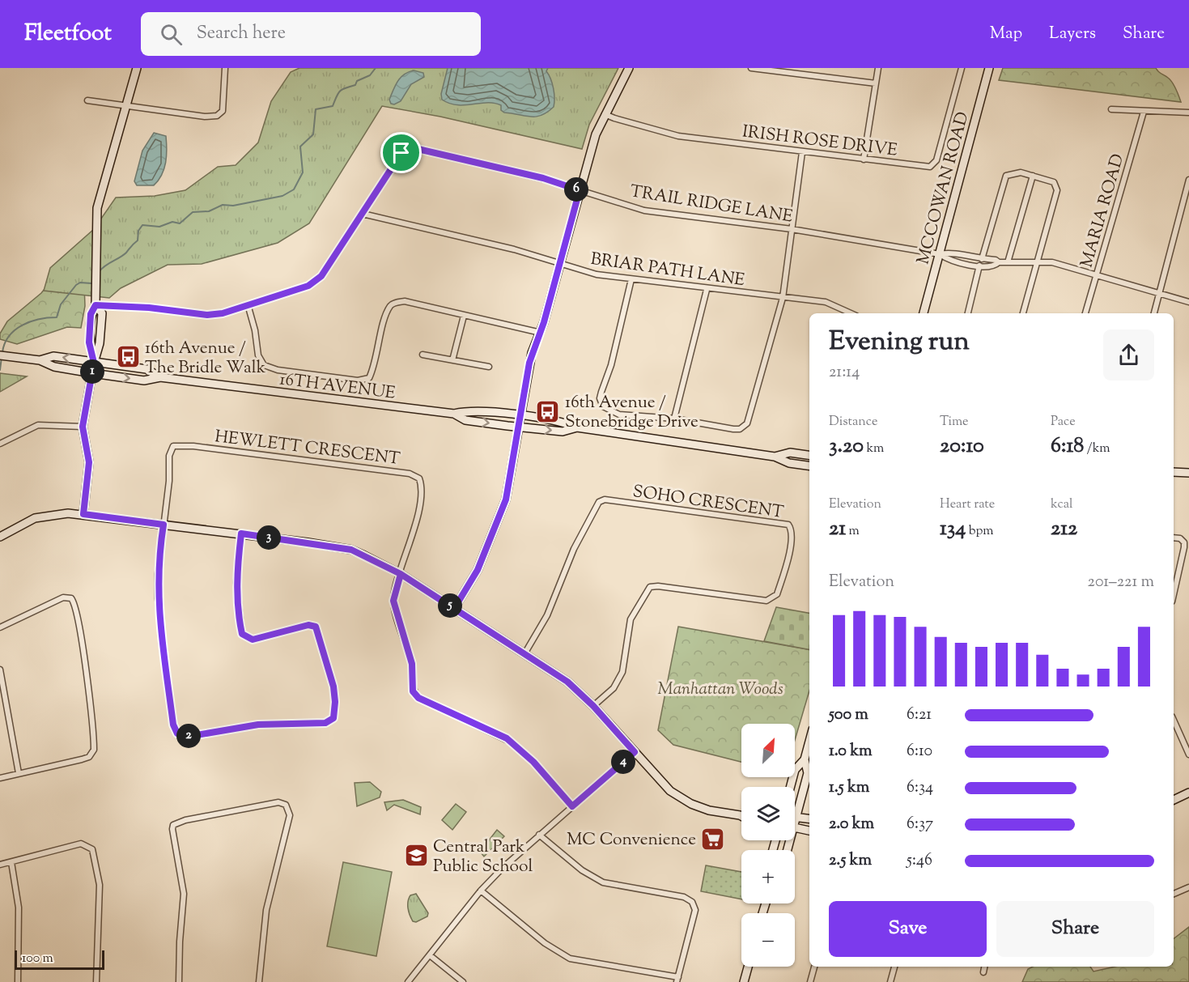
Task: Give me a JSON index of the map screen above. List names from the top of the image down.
{
  "streets": {
    "street": [
      "IRISH ROSE DRIVE",
      "MCCOWAN ROAD",
      "TRAIL RIDGE LANE",
      "MARIA ROAD",
      "BRIAR PATH LANE",
      "16TH AVENUE",
      "HEWLETT CRESCENT",
      "SOHO CRESCENT"
    ]
  },
  "crossings": [
    ["MCCOWAN ROAD", "TRAIL RIDGE LANE"],
    ["TRAIL RIDGE LANE", "BRIAR PATH LANE"]
  ],
  "parks": ["Manhattan Woods"],
  "places": {
    "bus stop": ["16th Avenue / The Bridle Walk", "16th Avenue / Stonebridge Drive"],
    "supermarket": ["MC Convenience"],
    "school or university": ["Central Park Public School"]
  },
  "scale_bar": "100 m",
  "north": "top right",
  "page": {
    "header": "Fleetfoot",
    "search": "Search here",
    "nav": ["Map", "Layers", "Share"],
    "pins": [
      "6",
      "1",
      "3",
      "5",
      "2",
      "4"
    ],
    "heading": ["Evening run", "21:14"],
    "stats": [
      ["Distance", "3.20 km"],
      ["Time", "20:10"],
      ["Pace", "6:18 /km"],
      ["Elevation", "21 m"],
      ["Heart rate", "134 bpm"],
      ["kcal", "212"]
    ],
    "chart": ["Elevation", "201–221 m"],
    "list": [
      {
        "name": "500 m",
        "note": "6:21"
      },
      {
        "name": "1.0 km",
        "note": "6:10"
      },
      {
        "name": "1.5 km",
        "note": "6:34"
      },
      {
        "name": "2.0 km",
        "note": "6:37"
      },
      {
        "name": "2.5 km",
        "note": "5:46"
      }
    ],
    "map_buttons": ["+", "−"],
    "buttons": ["Save", "Share"],
    "scale": "100 m"
  }
}
